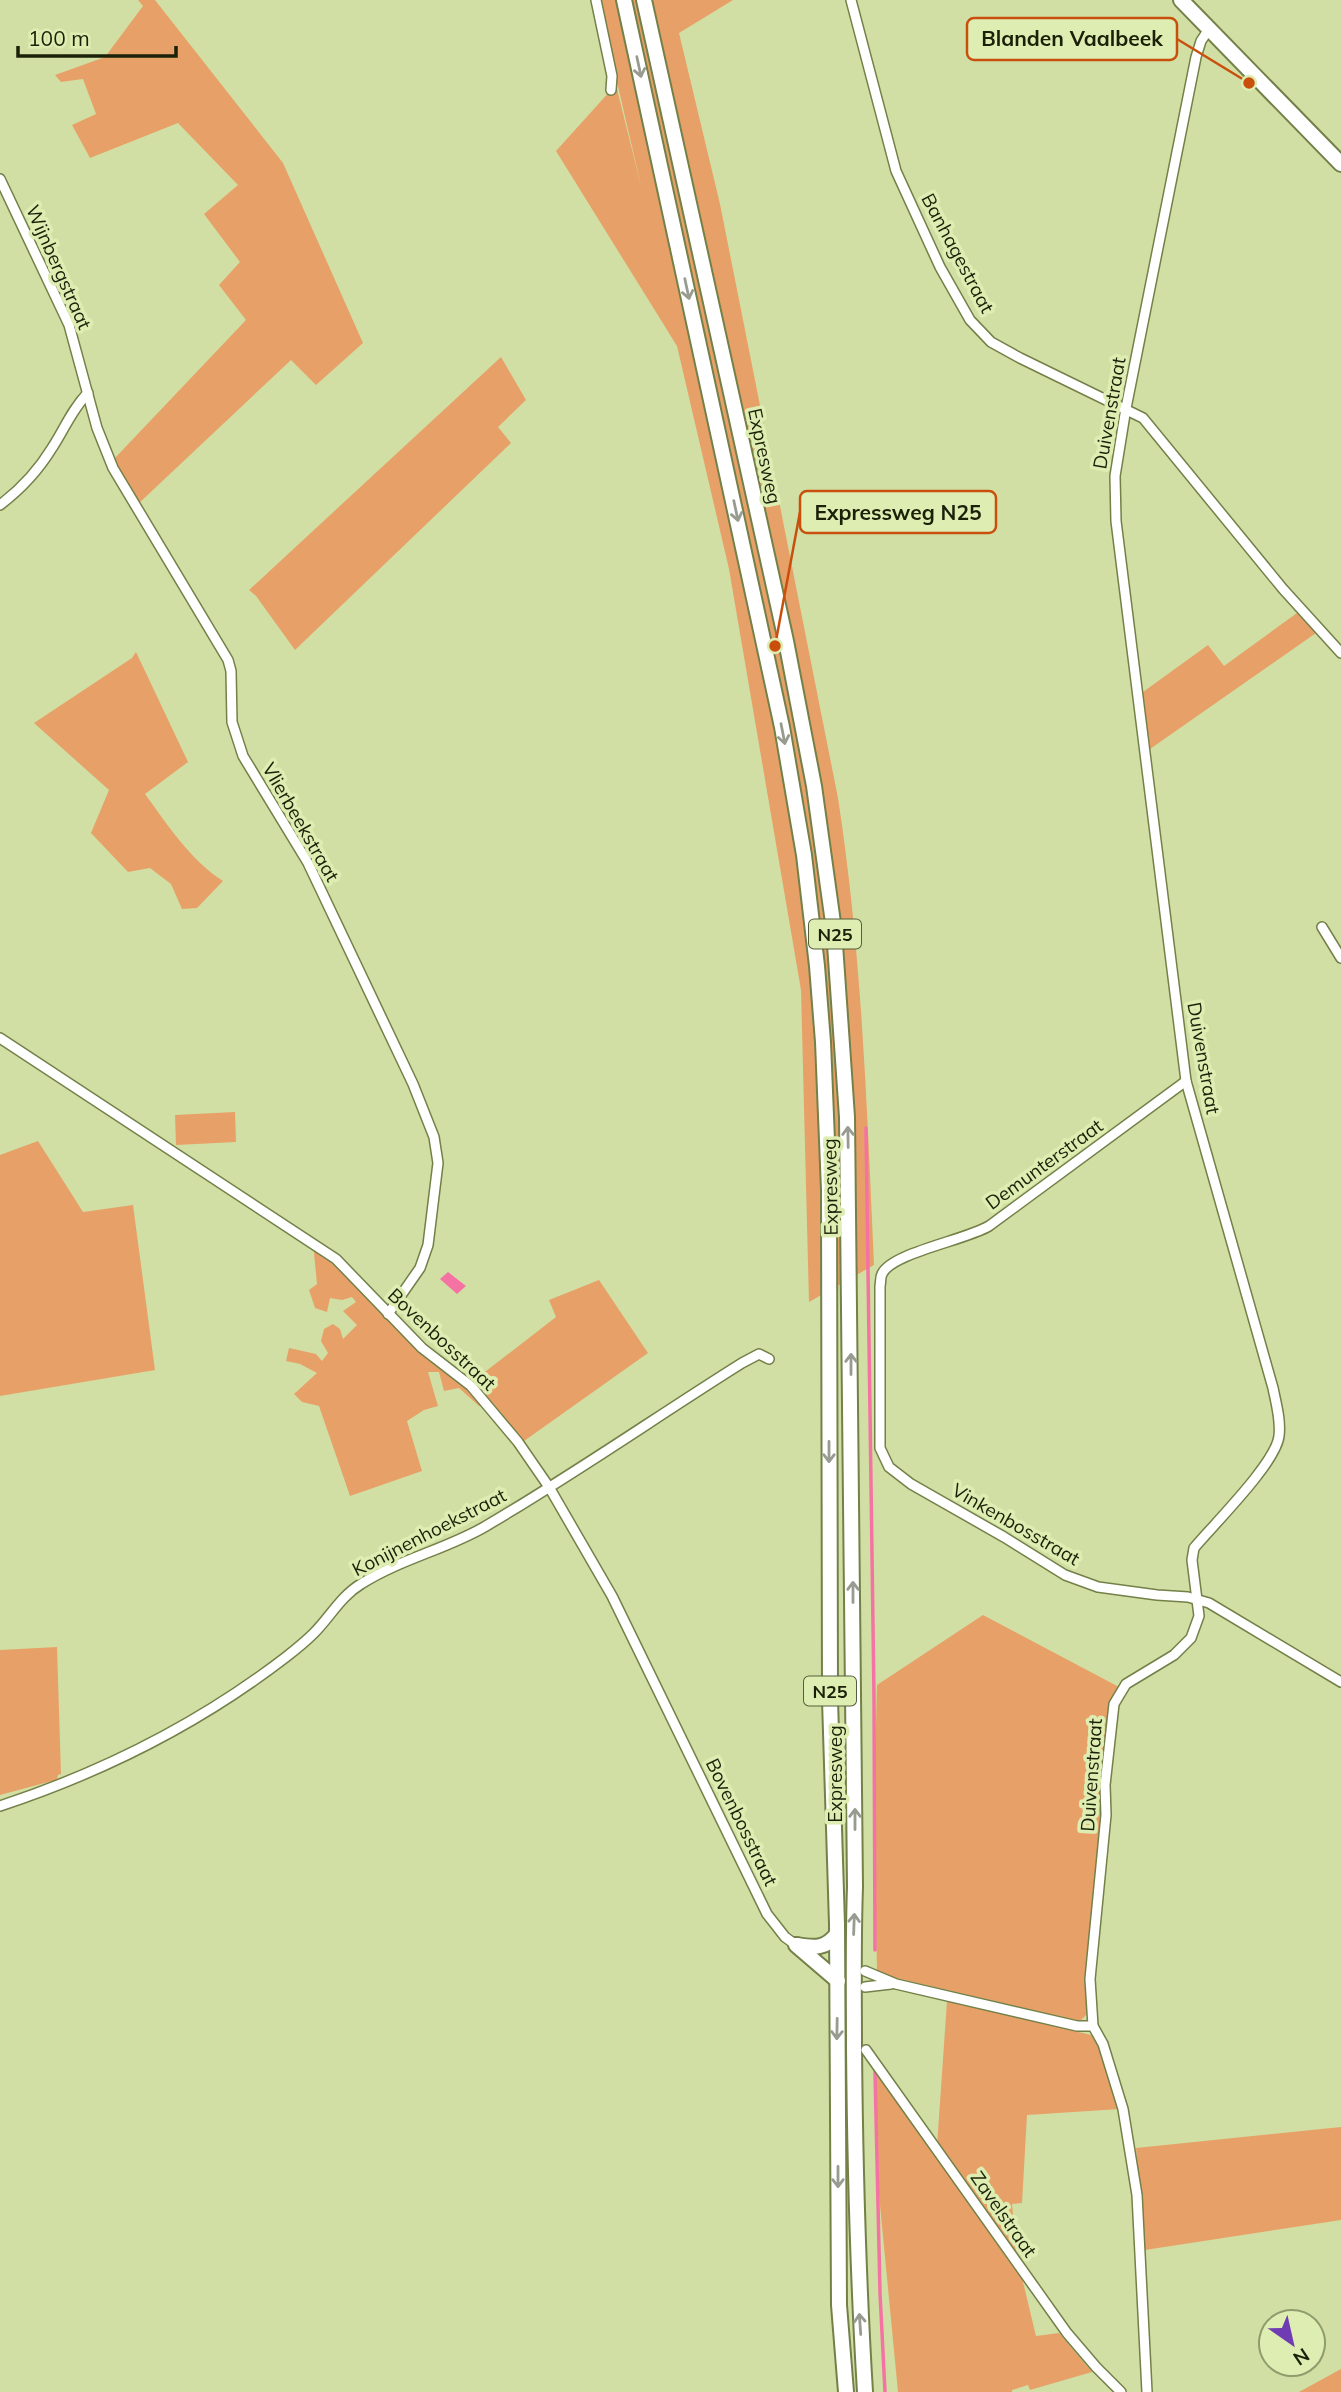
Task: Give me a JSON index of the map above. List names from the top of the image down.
{
  "streets": {
    "main road": ["Expresweg", "N25"],
    "street": [
      "Banhagestraat",
      "Wijnbergstraat",
      "Duivenstraat",
      "Vlierbeekstraat",
      "Demunterstraat",
      "Bovenbosstraat",
      "Vinkenbosstraat",
      "Konijnenhoekstraat",
      "Zavelstraat"
    ]
  },
  "crossings": [
    ["Banhagestraat", "Duivenstraat"],
    ["Wijnbergstraat", "Vlierbeekstraat"],
    ["Duivenstraat", "Demunterstraat"],
    ["Duivenstraat", "Vinkenbosstraat"],
    ["Vlierbeekstraat", "Bovenbosstraat"],
    ["Demunterstraat", "Vinkenbosstraat"],
    ["Bovenbosstraat", "Konijnenhoekstraat"]
  ],
  "places": ["Blanden Vaalbeek", "Expressweg N25"],
  "scale_bar": "100 m",
  "north": "bottom right"
}
